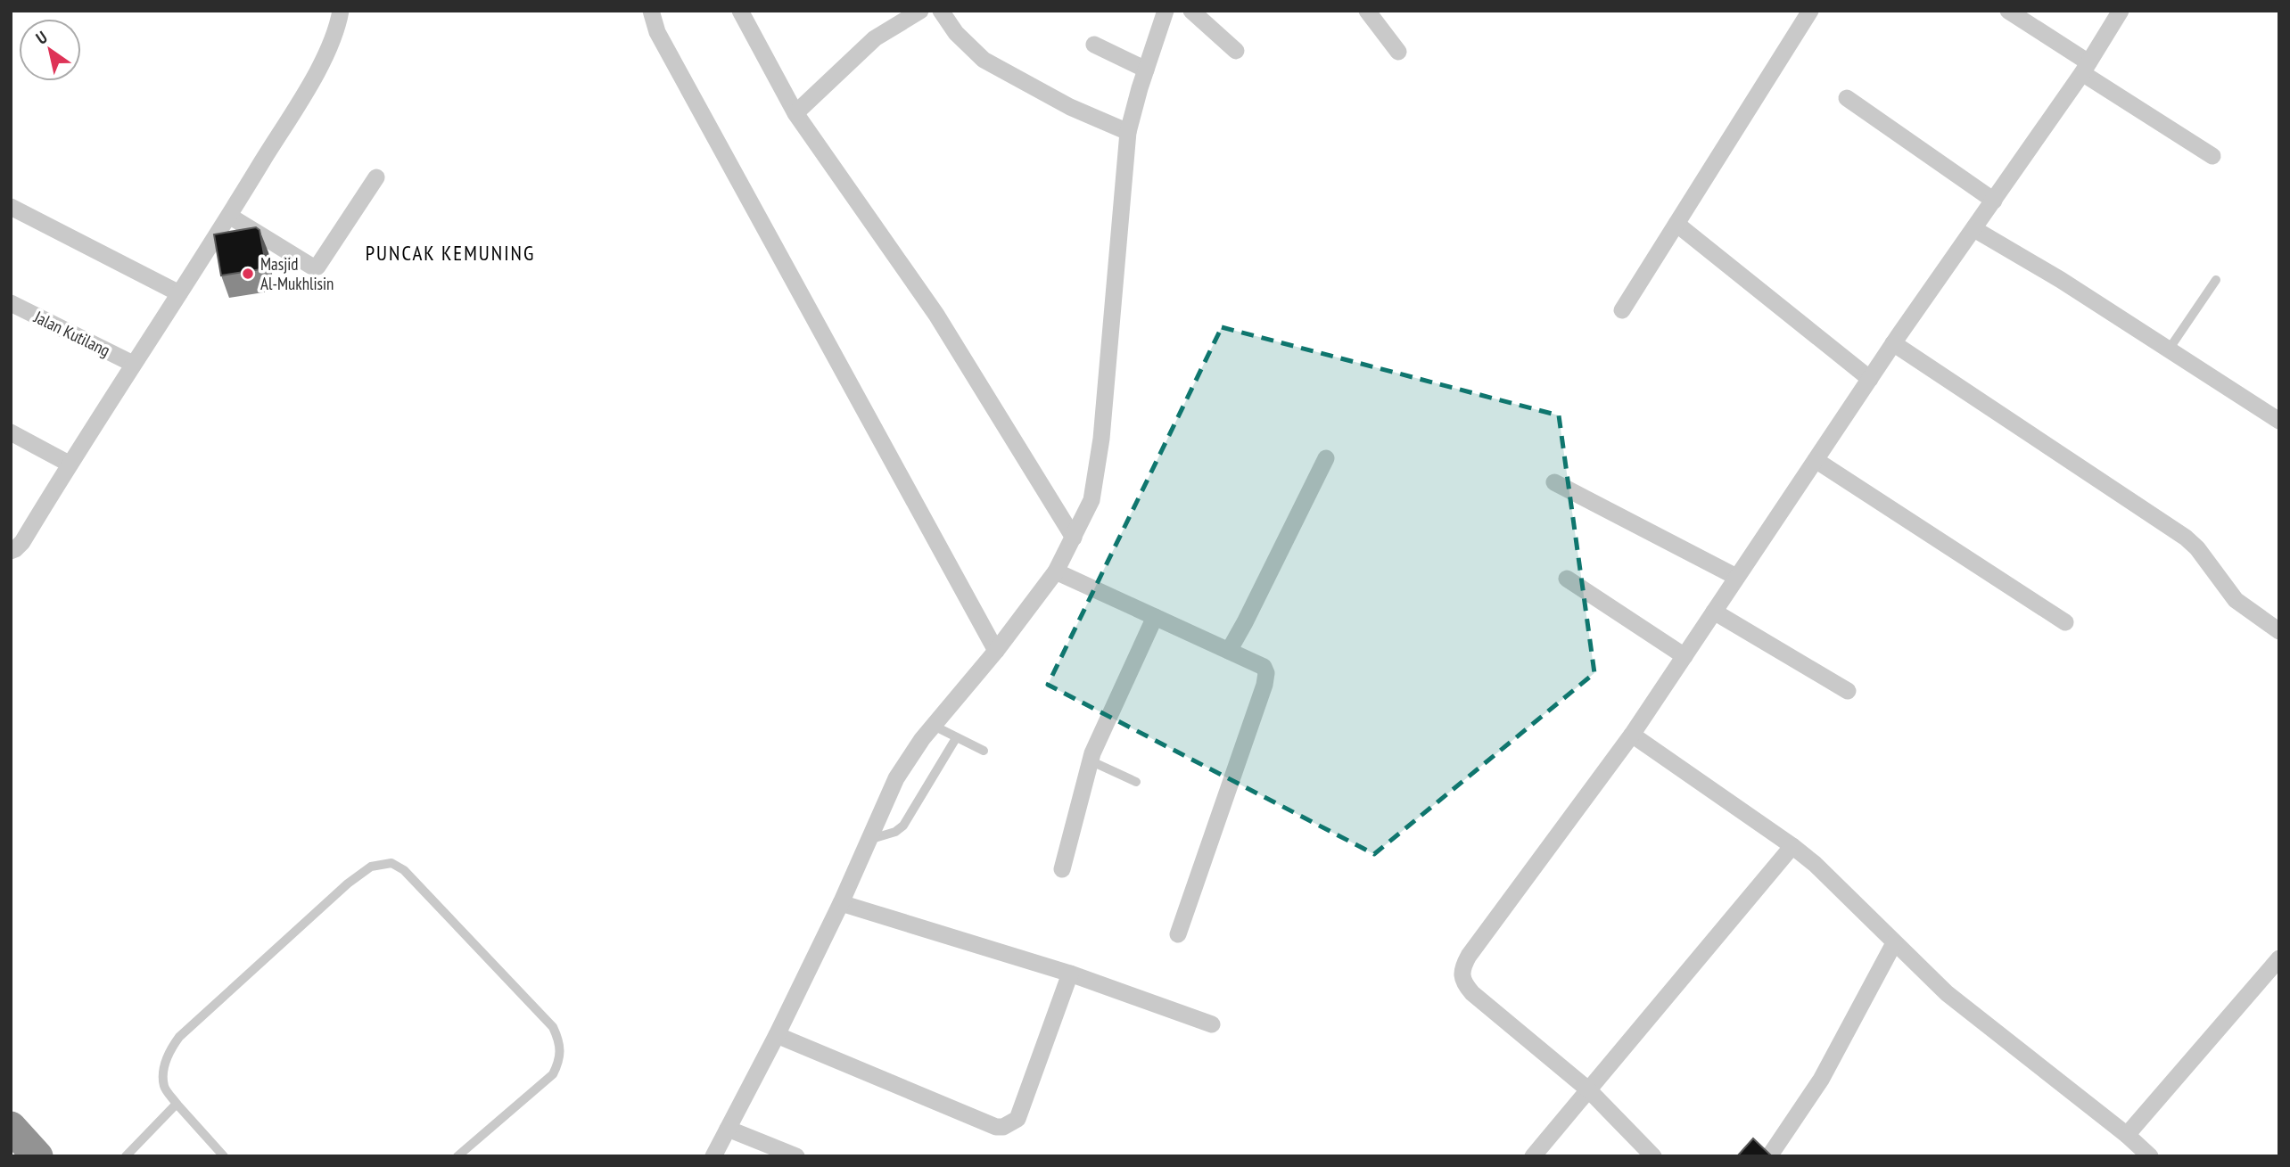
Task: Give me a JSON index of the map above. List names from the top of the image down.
{
  "streets": {
    "street": ["Jalan Kutilang"]
  },
  "districts": ["PUNCAK KEMUNING"],
  "places": ["Masjid Al-Mukhlisin"],
  "north": "top left"
}
